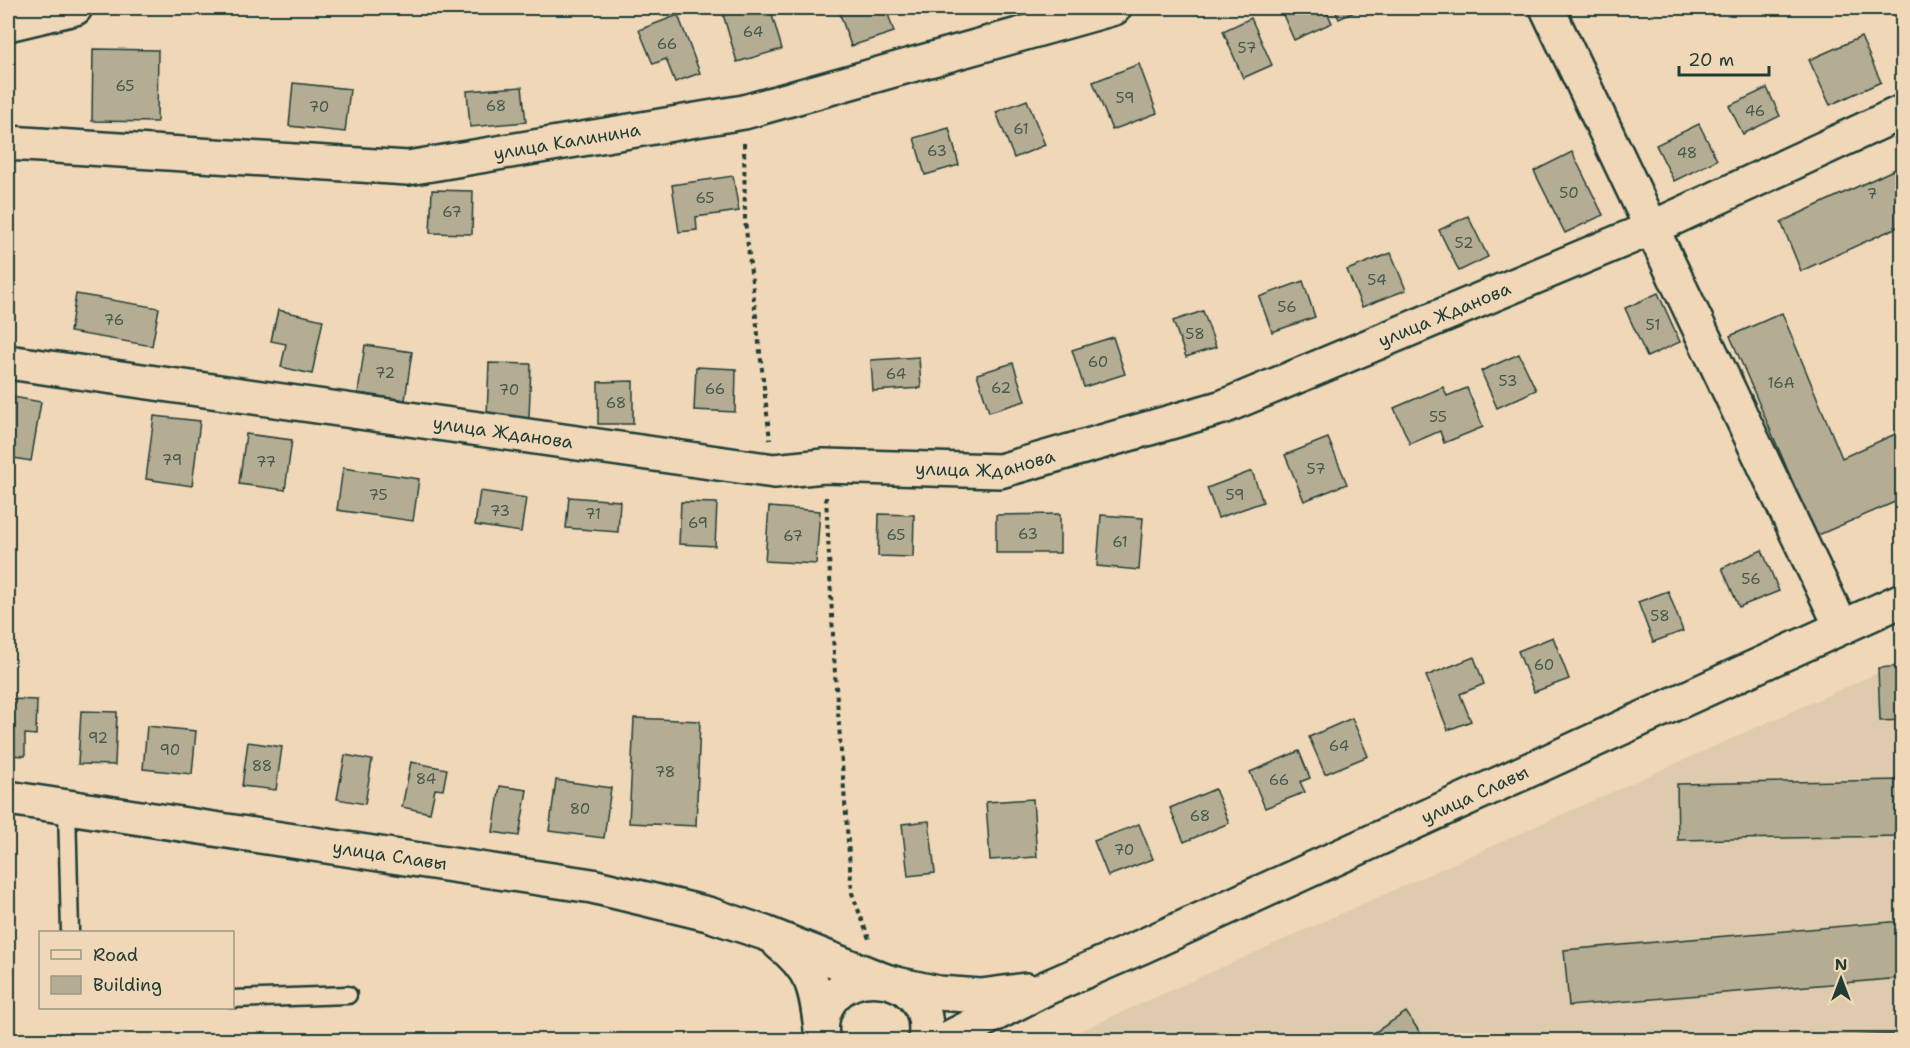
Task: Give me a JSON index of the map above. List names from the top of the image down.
{
  "streets": {
    "street": ["улица Калинина", "улица Жданова", "улица Славы"]
  },
  "house_numbers": [
    "64",
    "66",
    "57",
    "65",
    "59",
    "68",
    "70",
    "46",
    "61",
    "63",
    "48",
    "50",
    "7",
    "65",
    "67",
    "52",
    "54",
    "56",
    "76",
    "51",
    "58",
    "60",
    "72",
    "64",
    "53",
    "16А",
    "62",
    "66",
    "70",
    "68",
    "55",
    "79",
    "77",
    "57",
    "75",
    "59",
    "73",
    "71",
    "69",
    "63",
    "65",
    "67",
    "61",
    "56",
    "58",
    "60",
    "92",
    "64",
    "90",
    "88",
    "78",
    "84",
    "66",
    "80",
    "68",
    "70"
  ],
  "legend": ["Road", "Building"],
  "scale_bar": "20 m",
  "north": "top"
}
